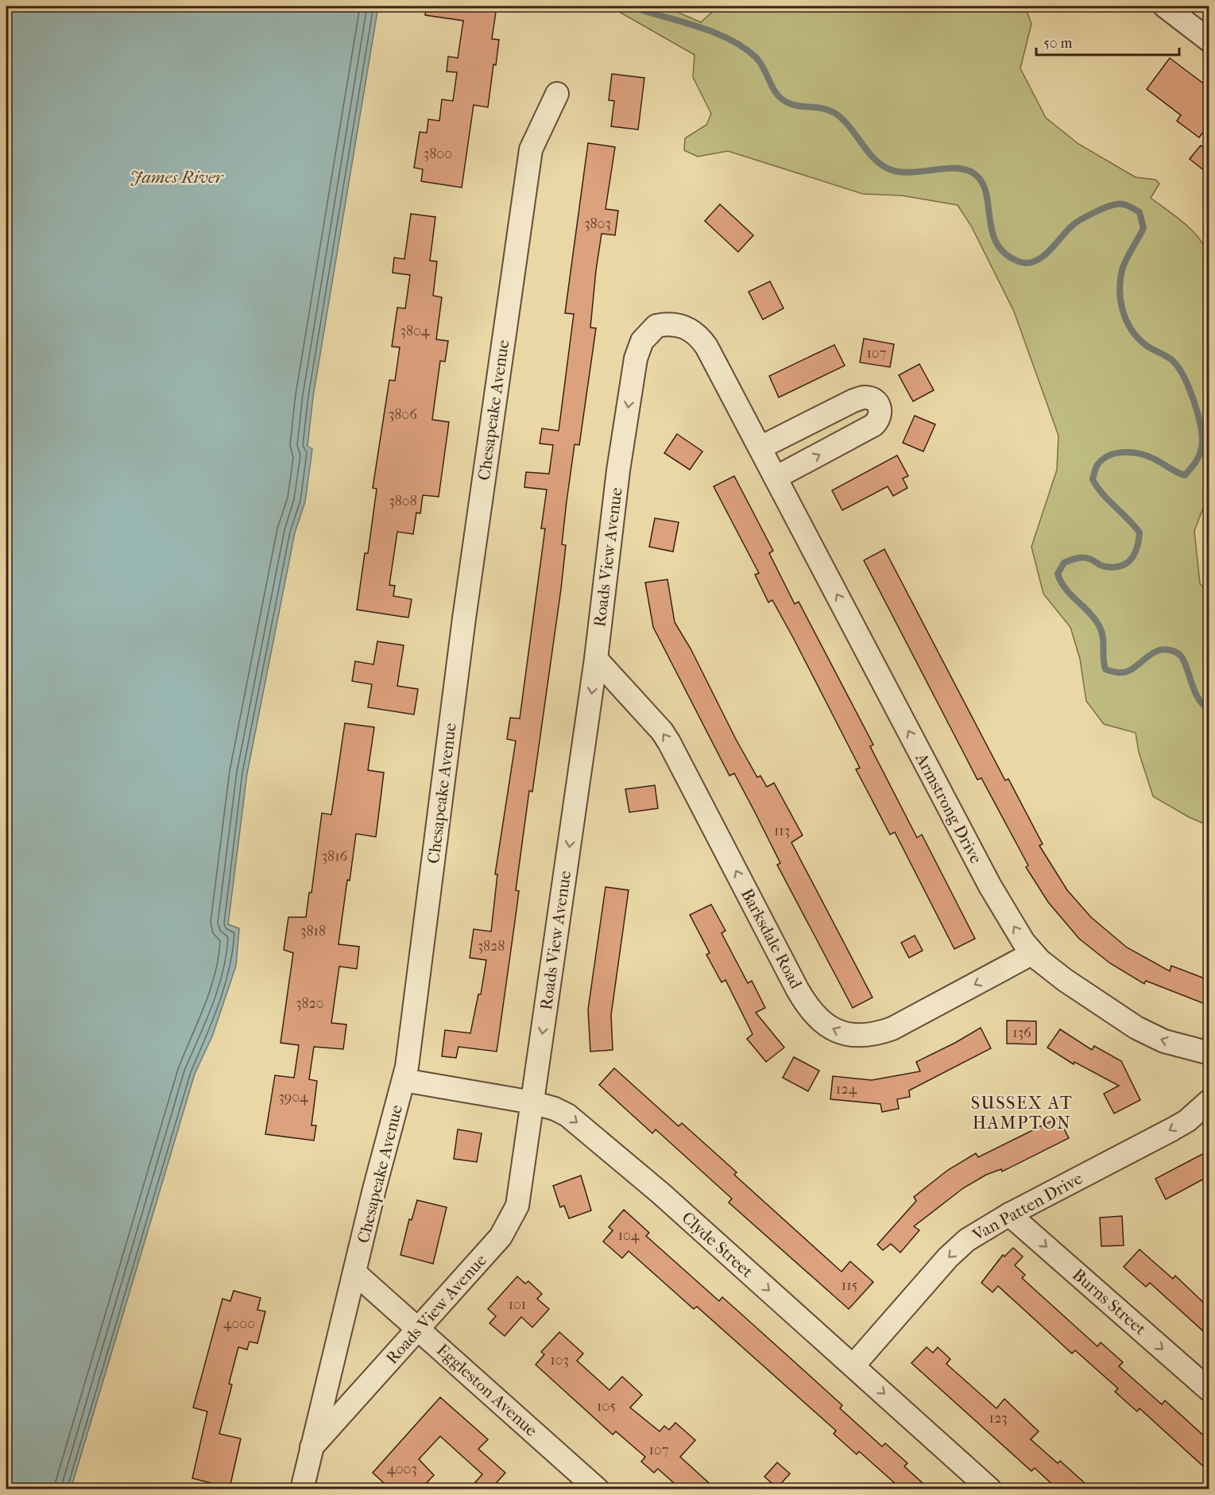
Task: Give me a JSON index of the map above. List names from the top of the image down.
{
  "streets": {
    "street": [
      "Chesapeake Avenue",
      "Roads View Avenue",
      "Armstrong Drive",
      "Barksdale Road",
      "Van Patten Drive",
      "Clyde Street",
      "Burns Street",
      "Eggleston Avenue"
    ]
  },
  "crossings": [
    ["Chesapeake Avenue", "Roads View Avenue"],
    ["Chesapeake Avenue", "Clyde Street"],
    ["Chesapeake Avenue", "Eggleston Avenue"],
    ["Roads View Avenue", "Armstrong Drive"],
    ["Roads View Avenue", "Barksdale Road"],
    ["Roads View Avenue", "Clyde Street"],
    ["Roads View Avenue", "Eggleston Avenue"],
    ["Armstrong Drive", "Barksdale Road"],
    ["Van Patten Drive", "Clyde Street"],
    ["Van Patten Drive", "Burns Street"]
  ],
  "one_way": [
    "Roads View Avenue",
    "Armstrong Drive",
    "Van Patten Drive",
    "Clyde Street",
    "Burns Street"
  ],
  "districts": ["SUSSEX AT HAMPTON"],
  "water": ["James River"],
  "house_numbers": [
    "3800",
    "3803",
    "3804",
    "107",
    "3806",
    "3808",
    "113",
    "3816",
    "3818",
    "3828",
    "3820",
    "136",
    "124",
    "3904",
    "104",
    "115",
    "101",
    "4000",
    "103",
    "105",
    "123",
    "107",
    "4003"
  ],
  "scale_bar": "50 m"
}
